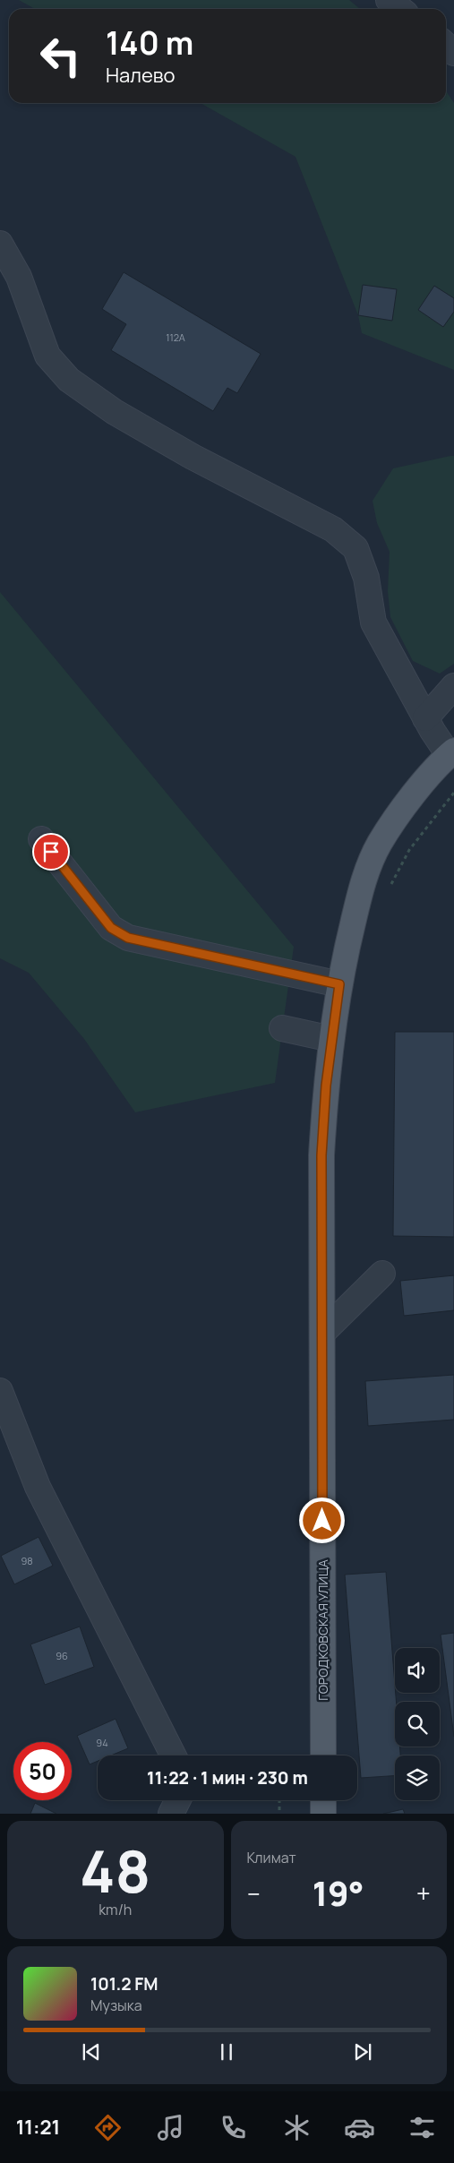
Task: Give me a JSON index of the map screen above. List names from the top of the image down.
{
  "streets": {
    "main road": ["ГОРОДКОВСКАЯ УЛИЦА"]
  },
  "house_numbers": [
    "112А",
    "98",
    "96",
    "94"
  ],
  "page": {
    "turn": ["140 m", "Налево"],
    "limit": "50",
    "trip": "11:22 · 1 мин · 230 m",
    "tile": [
      ["48", "km/h"],
      "Климат"
    ],
    "heat": ["−", "19°", "+"],
    "song": ["101.2 FM", "Музыка"],
    "tabs": "11:21"
  }
}
